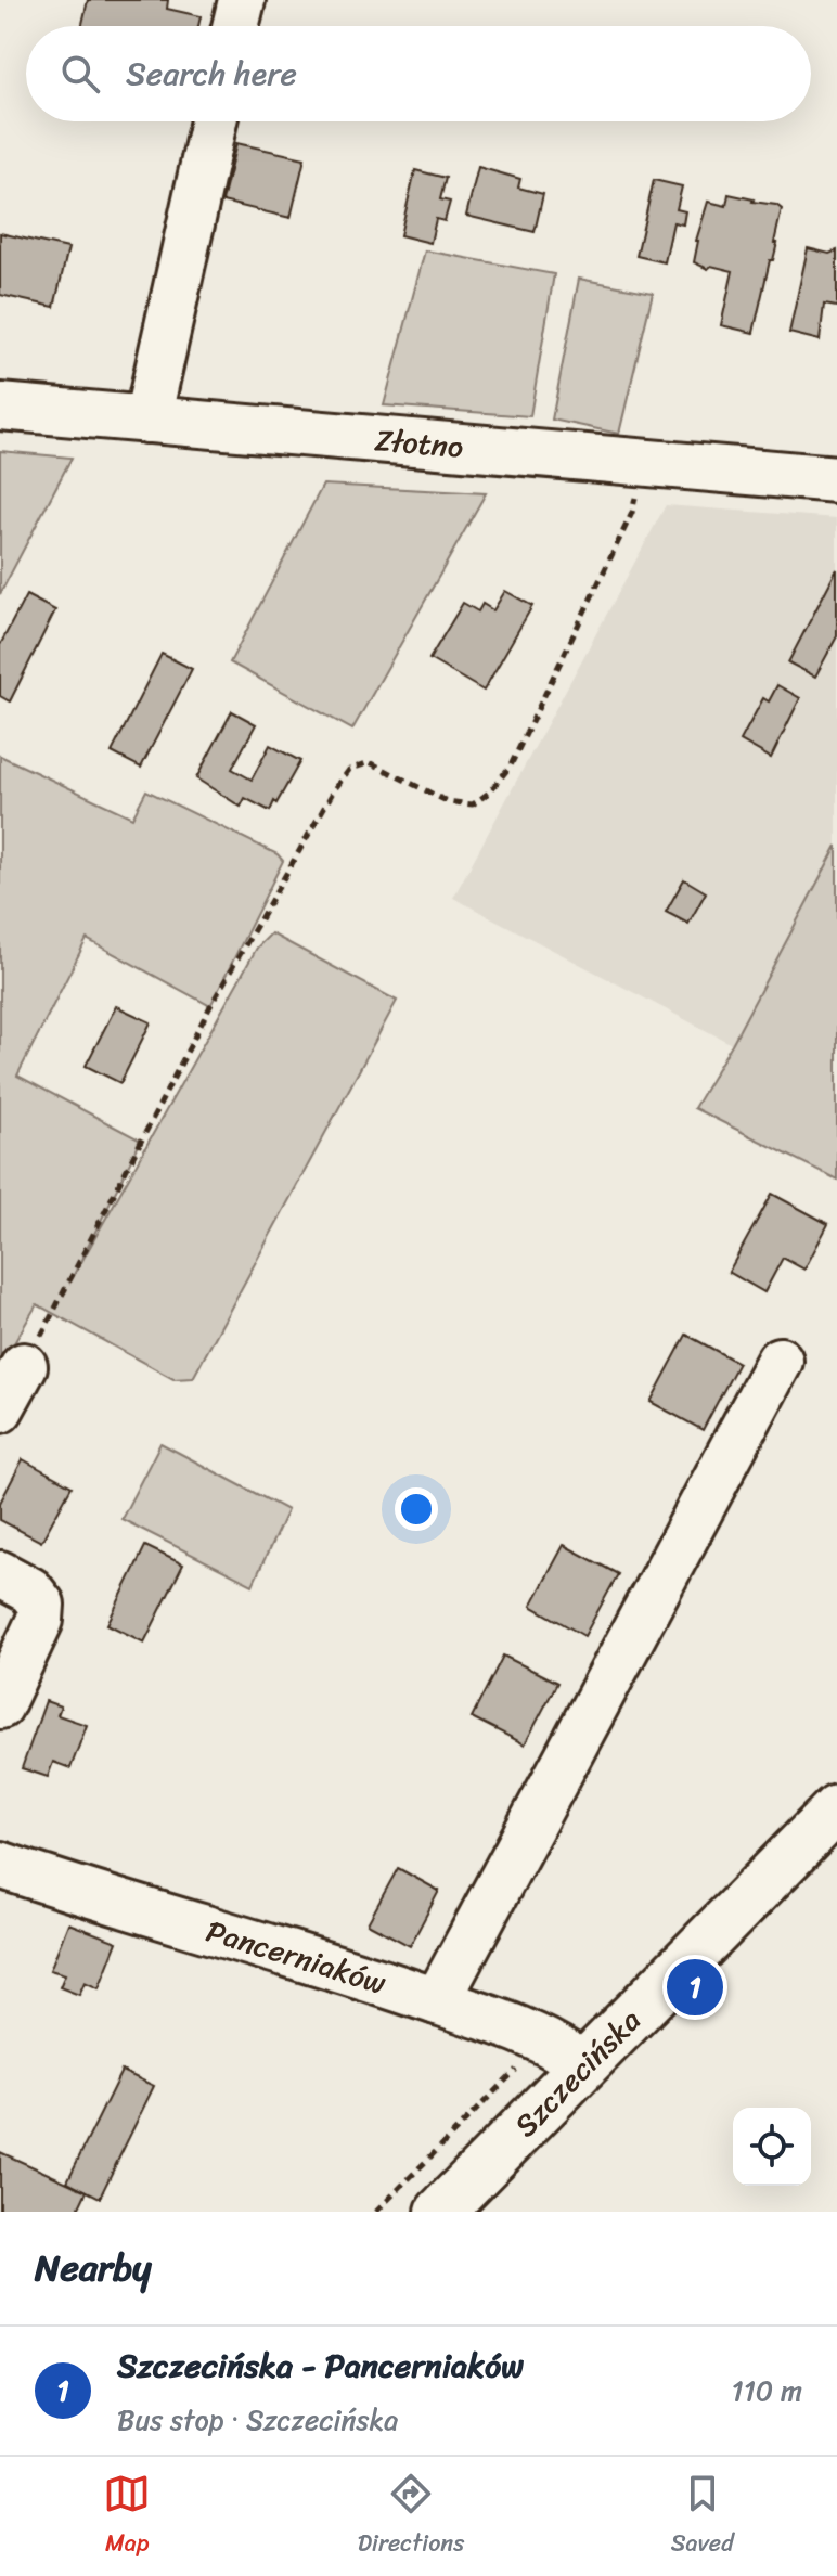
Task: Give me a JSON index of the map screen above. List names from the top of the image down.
{
  "streets": {
    "main road": ["Szczecińska"],
    "street": ["Złotno", "Pancerniaków"]
  },
  "crossings": [
    ["Pancerniaków", "Szczecińska"]
  ],
  "page": {
    "search": "Search here",
    "pins": "1",
    "heading": "Nearby",
    "list": [
      {
        "mark": "1",
        "name": "Szczecińska - Pancerniaków",
        "note": "Bus stop · Szczecińska",
        "value": "110 m"
      }
    ],
    "nav": ["Map", "Directions", "Saved"]
  }
}
